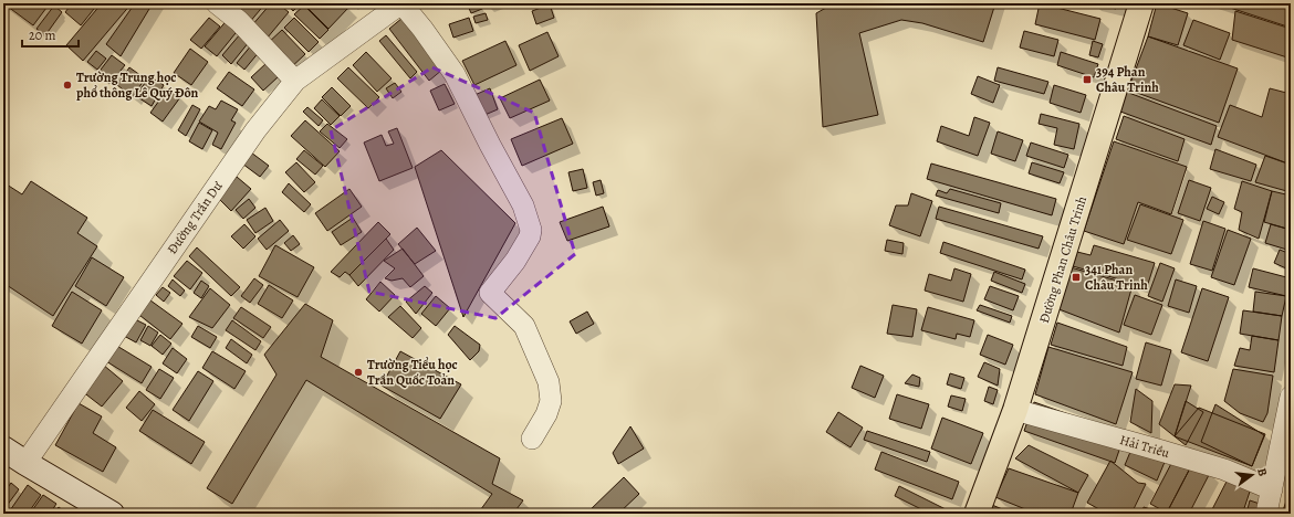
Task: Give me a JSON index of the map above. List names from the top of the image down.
{
  "streets": {
    "main road": ["Đường Phan Châu Trinh"],
    "street": ["Đường Trần Dư", "Hải Triều"]
  },
  "crossings": [
    ["Đường Phan Châu Trinh", "Hải Triều"]
  ],
  "places": {
    "transit": ["394 Phan Châu Trinh", "341 Phan Châu Trinh"],
    "other": ["Trường Trung học phổ thông Lê Quý Đôn", "Trường Tiểu học Trần Quốc Toản"]
  },
  "scale_bar": "20 m",
  "north": "right"
}
